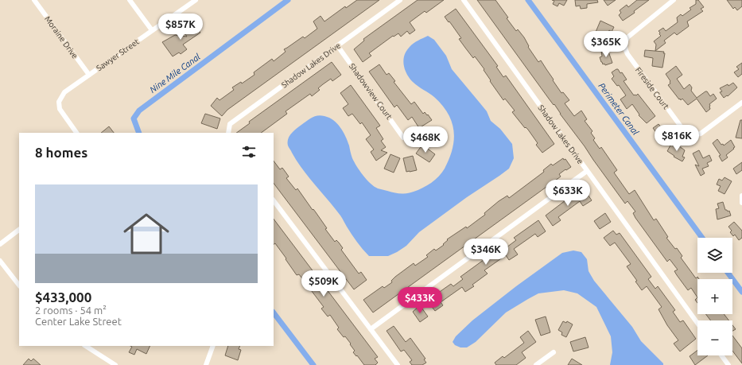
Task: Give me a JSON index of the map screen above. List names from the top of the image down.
{
  "streets": {
    "street": [
      "Moraine Drive",
      "Sawyer Street",
      "Shadow Lakes Drive",
      "Fireside Court",
      "Shadowview Court"
    ]
  },
  "crossings": [
    ["Moraine Drive", "Sawyer Street"],
    ["Shadow Lakes Drive", "Shadowview Court"]
  ],
  "water": ["Nine Mile Canal", "Perimeter Canal"],
  "page": {
    "price": [
      "$857K",
      "$365K",
      "$816K",
      "$468K",
      "$633K",
      "$346K",
      "$509K",
      "$433K"
    ],
    "heading": "8 homes",
    "list": [
      {
        "name": "$433,000",
        "note": "2 rooms · 54 m² · Center Lake Street"
      }
    ],
    "map_buttons": ["+", "−"]
  }
}
